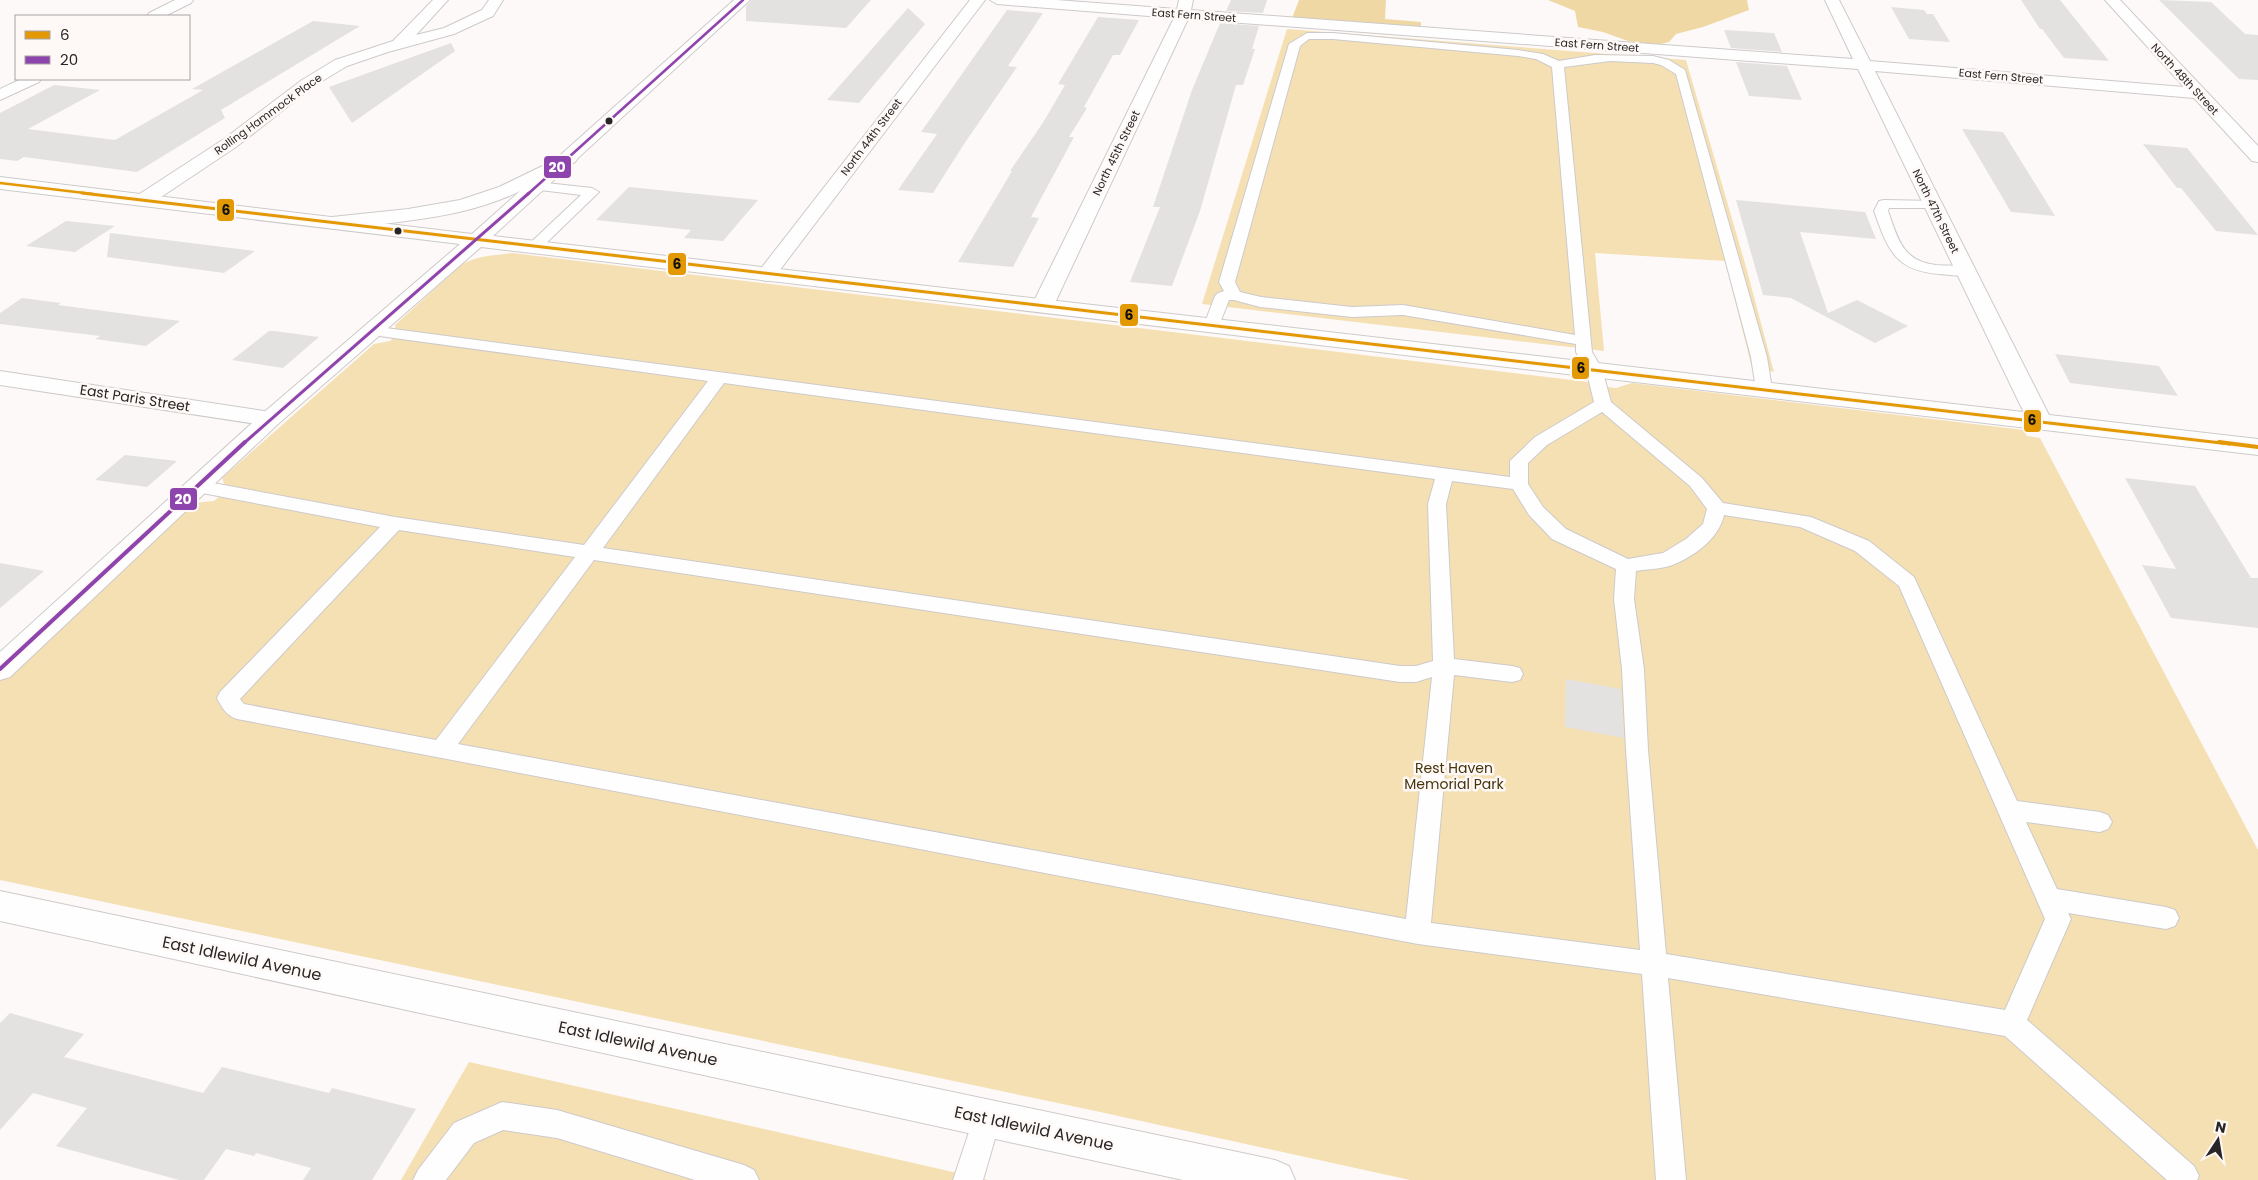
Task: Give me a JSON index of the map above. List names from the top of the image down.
{
  "streets": {
    "street": [
      "East Fern Street",
      "North 48th Street",
      "Rolling Hammock Place",
      "North 44th Street",
      "North 45th Street",
      "North 47th Street",
      "East Paris Street",
      "East Idlewild Avenue"
    ]
  },
  "crossings": [
    ["East Fern Street", "North 48th Street"],
    ["East Fern Street", "North 45th Street"],
    ["East Fern Street", "North 47th Street"]
  ],
  "parks": ["Rest Haven Memorial Park"],
  "lines": ["transit line 20", "transit line 6"],
  "legend": ["6", "20"],
  "north": "top"
}
